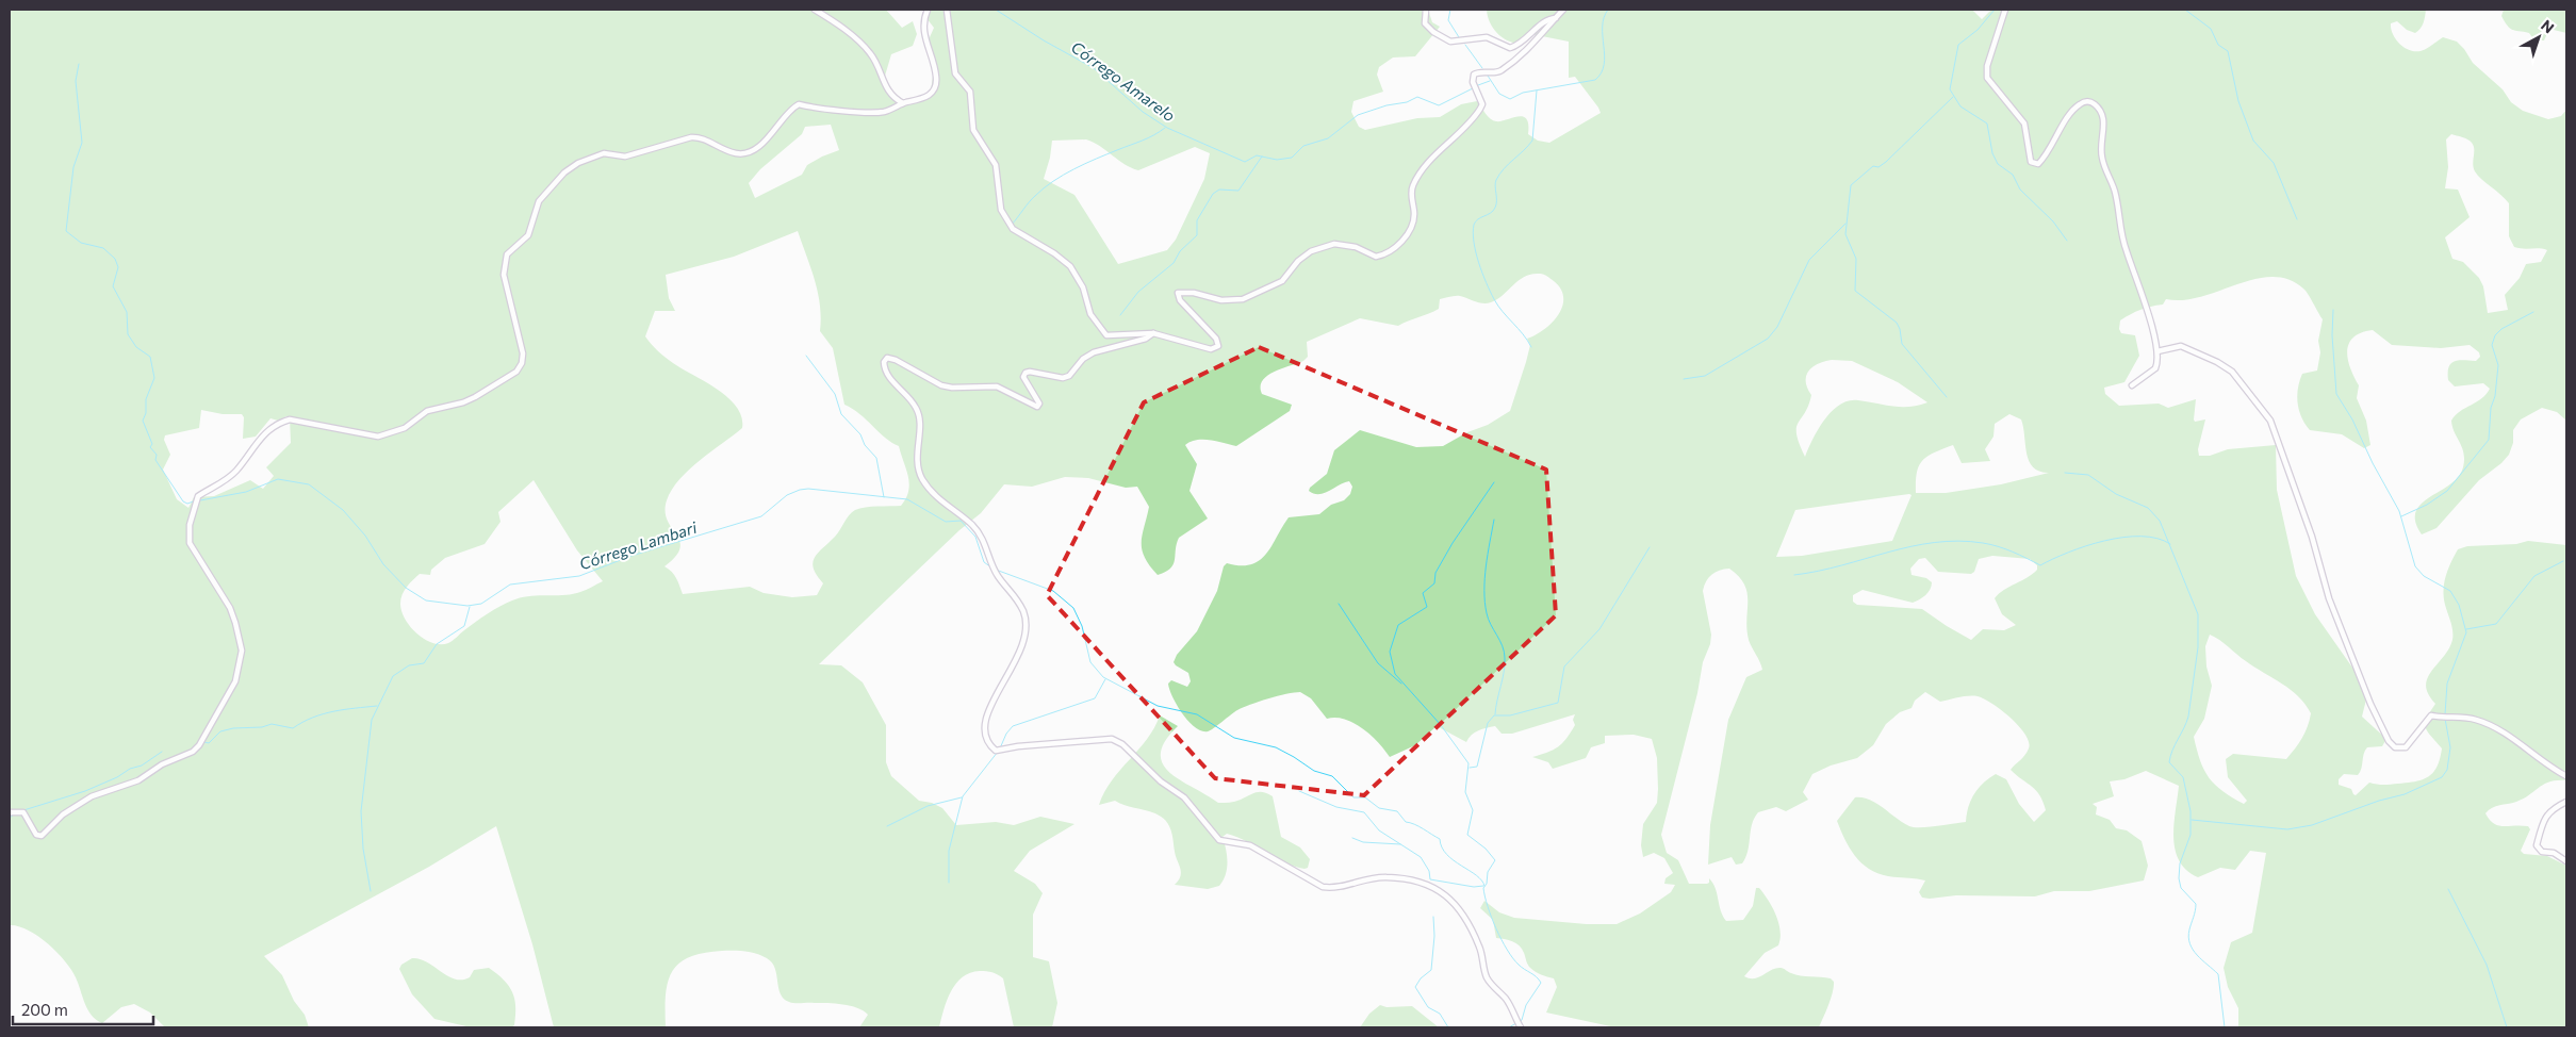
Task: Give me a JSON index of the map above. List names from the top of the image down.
{
  "water": ["Córrego Amarelo", "Córrego Lambari"],
  "scale_bar": "200 m",
  "north": "top right"
}
